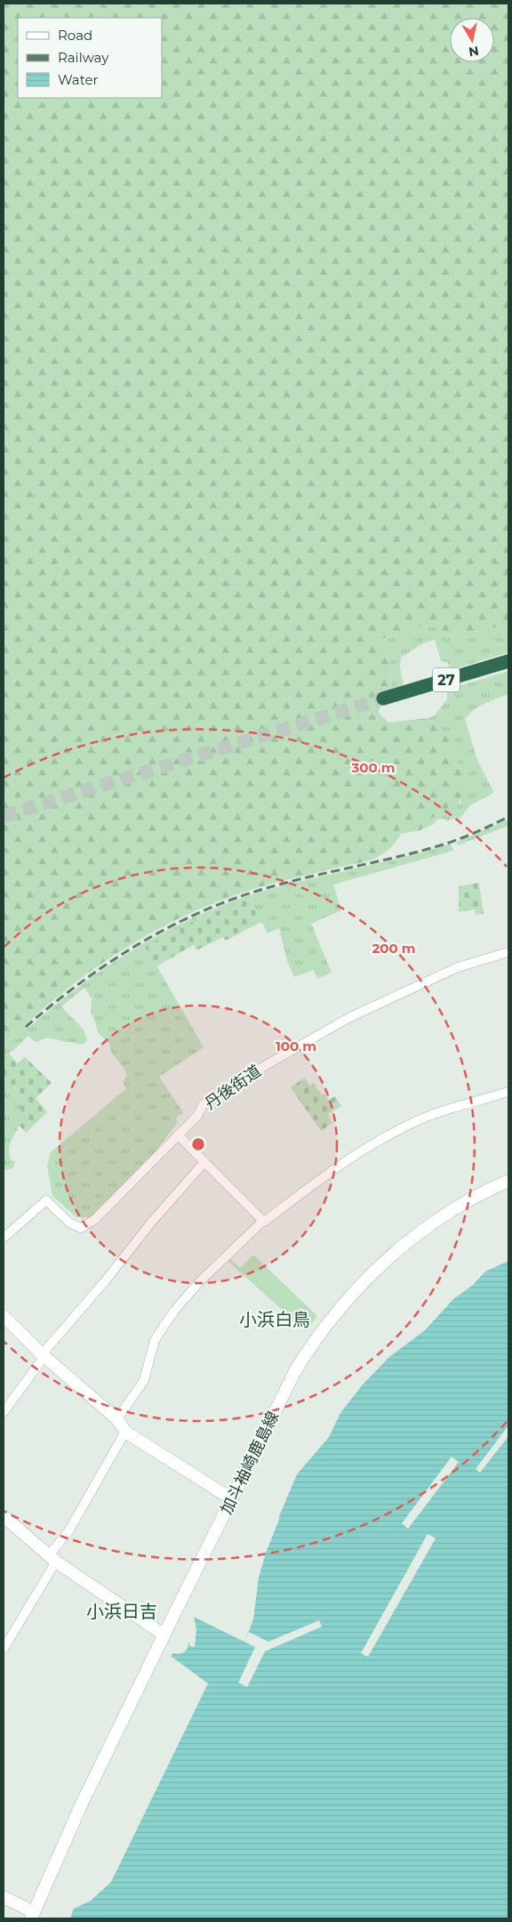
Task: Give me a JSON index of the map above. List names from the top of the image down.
{
  "streets": {
    "highway": ["27"],
    "main road": ["加斗袖崎鹿島線"],
    "street": ["丹後街道"]
  },
  "districts": ["小浜白鳥", "小浜日吉"],
  "legend": ["Road", "Railway", "Water"],
  "north": "bottom",
  "rings": ["300 m", "200 m", "100 m"]
}
